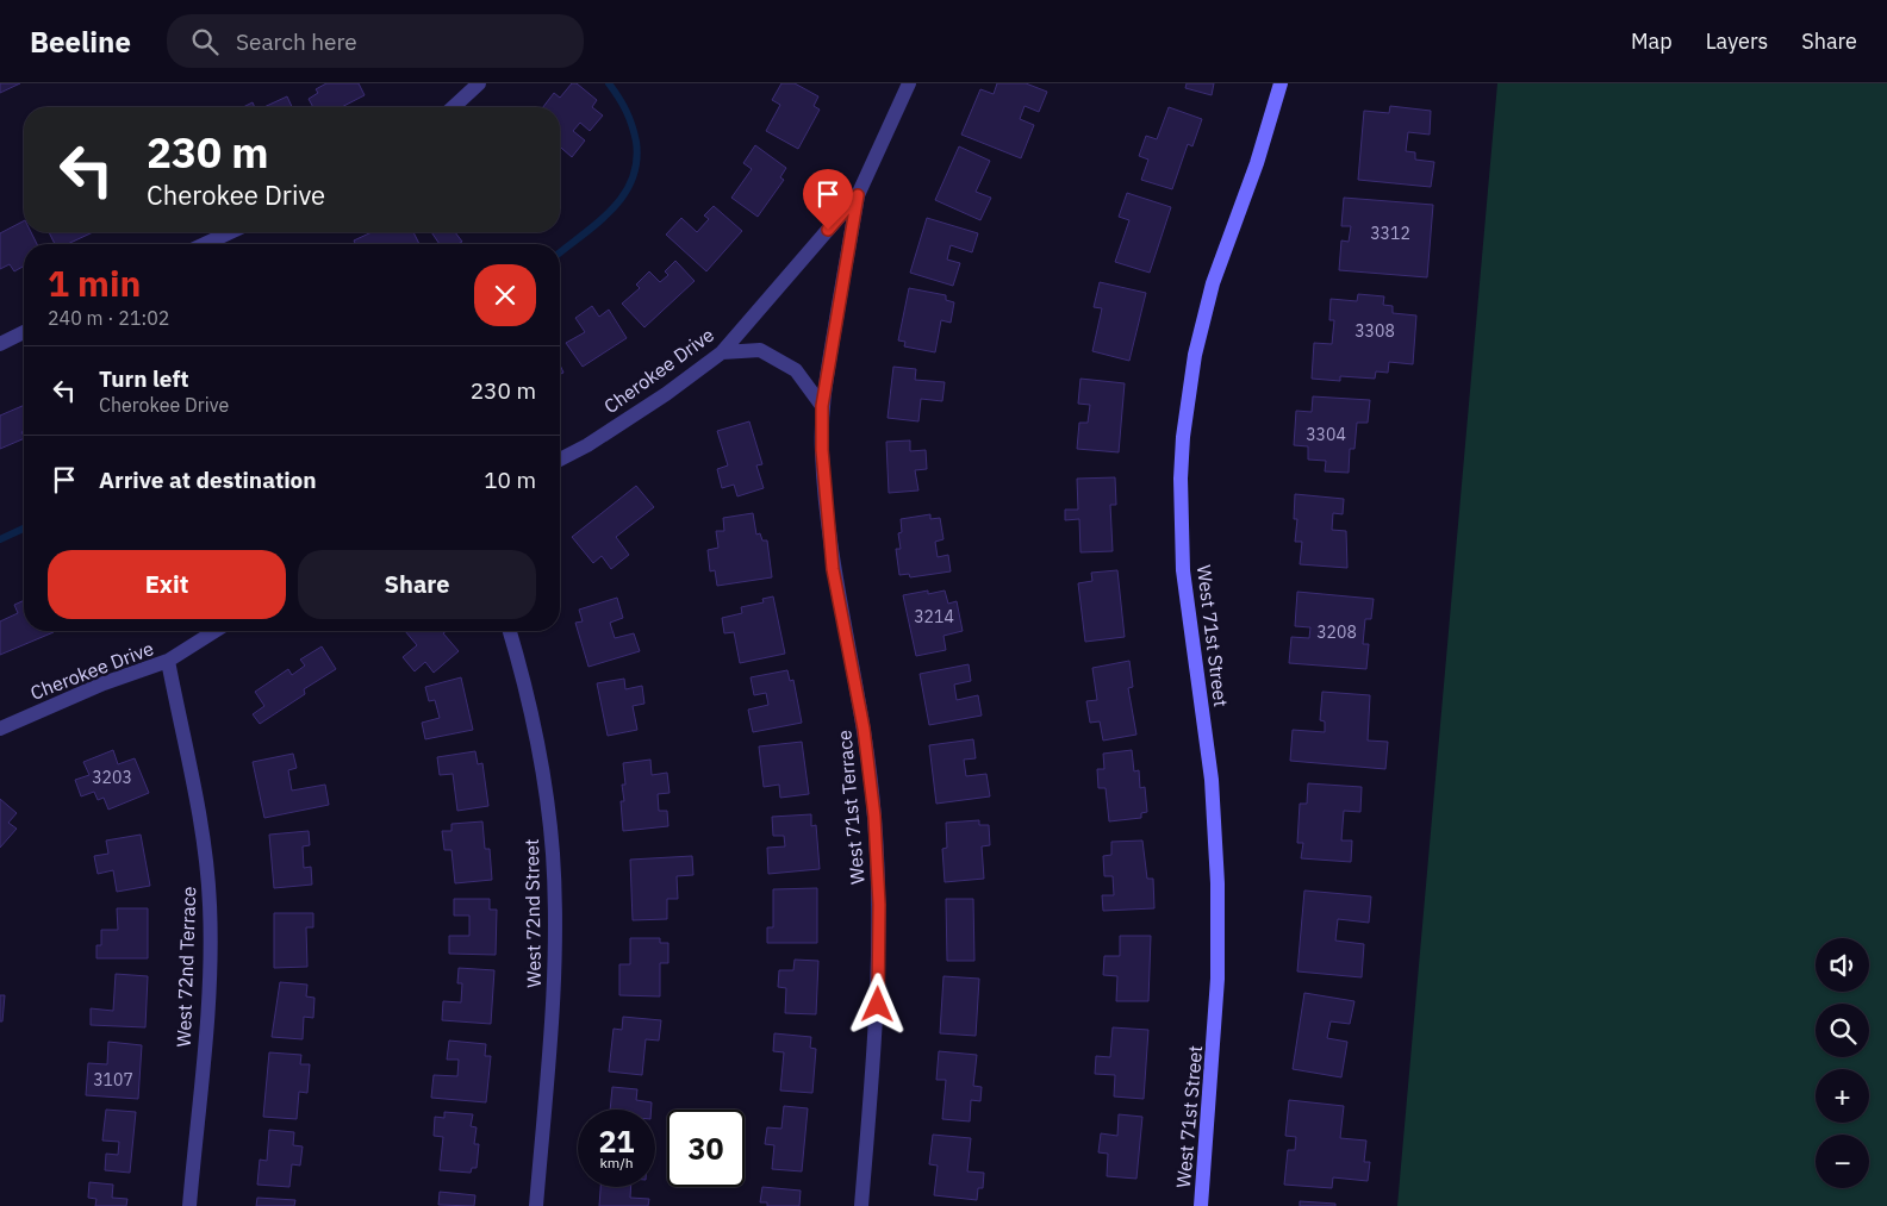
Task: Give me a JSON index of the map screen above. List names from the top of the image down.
{
  "streets": {
    "street": [
      "Cherokee Drive",
      "West 71st Street",
      "West 71st Terrace",
      "West 72nd Street",
      "West 72nd Terrace"
    ]
  },
  "crossings": [
    ["Cherokee Drive", "West 71st Terrace"],
    ["Cherokee Drive", "West 72nd Terrace"]
  ],
  "house_numbers": [
    "3312",
    "3308",
    "3304",
    "3214",
    "3208",
    "3203",
    "3107"
  ],
  "page": {
    "header": "Beeline",
    "search": "Search here",
    "nav": ["Map", "Layers", "Share"],
    "turn": ["230 m", "Cherokee Drive"],
    "heading": ["1 min", "240 m · 21:02"],
    "list": [
      {
        "name": "Turn left",
        "note": "Cherokee Drive",
        "value": "230 m"
      },
      {
        "name": "Arrive at destination",
        "value": "10 m"
      }
    ],
    "buttons": ["Exit", "Share"],
    "map_buttons": ["+", "−"],
    "speed": "21 km/h",
    "limit": "30"
  }
}
